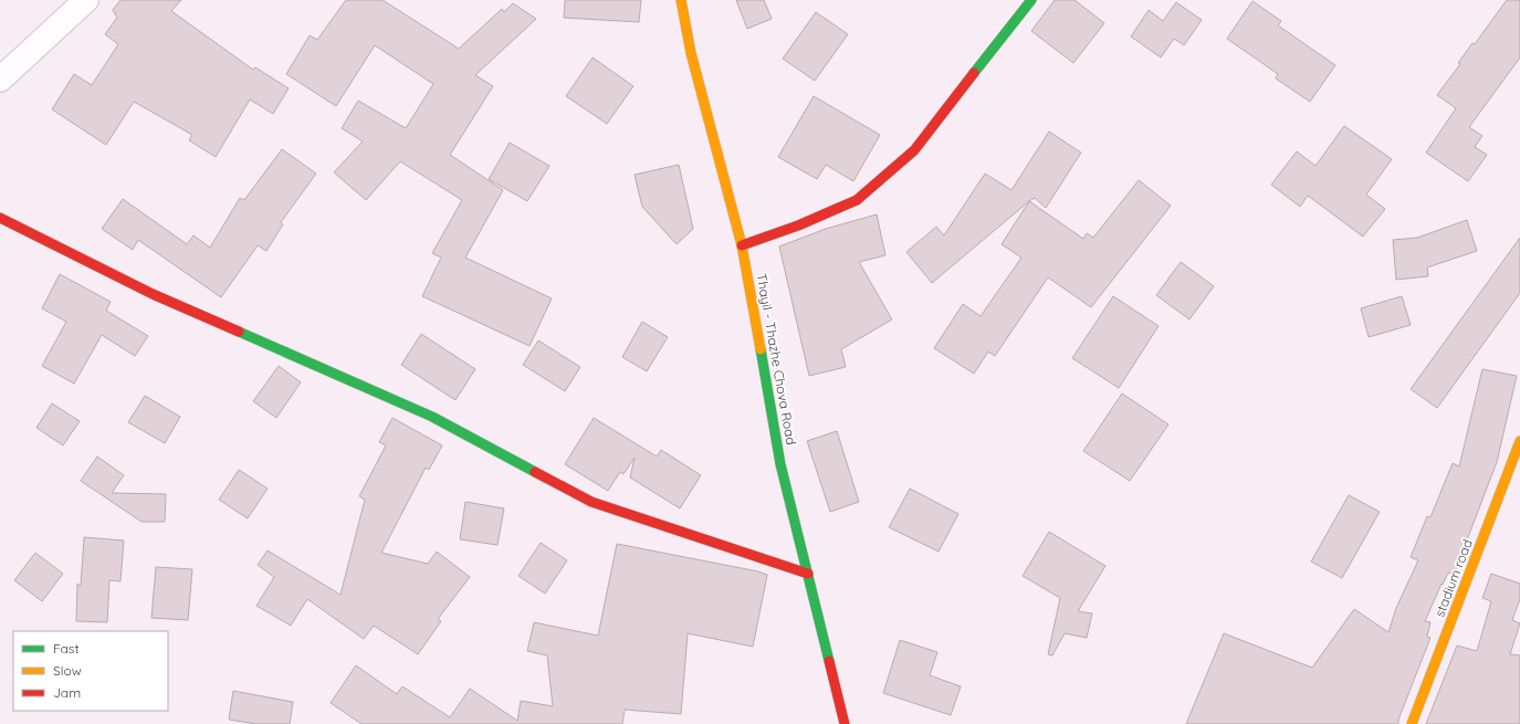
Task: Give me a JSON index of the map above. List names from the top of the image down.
{
  "streets": {
    "street": ["Thayil - Thazhe Chova Road", "stadium road"]
  },
  "legend": ["Fast", "Slow", "Jam"]
}
